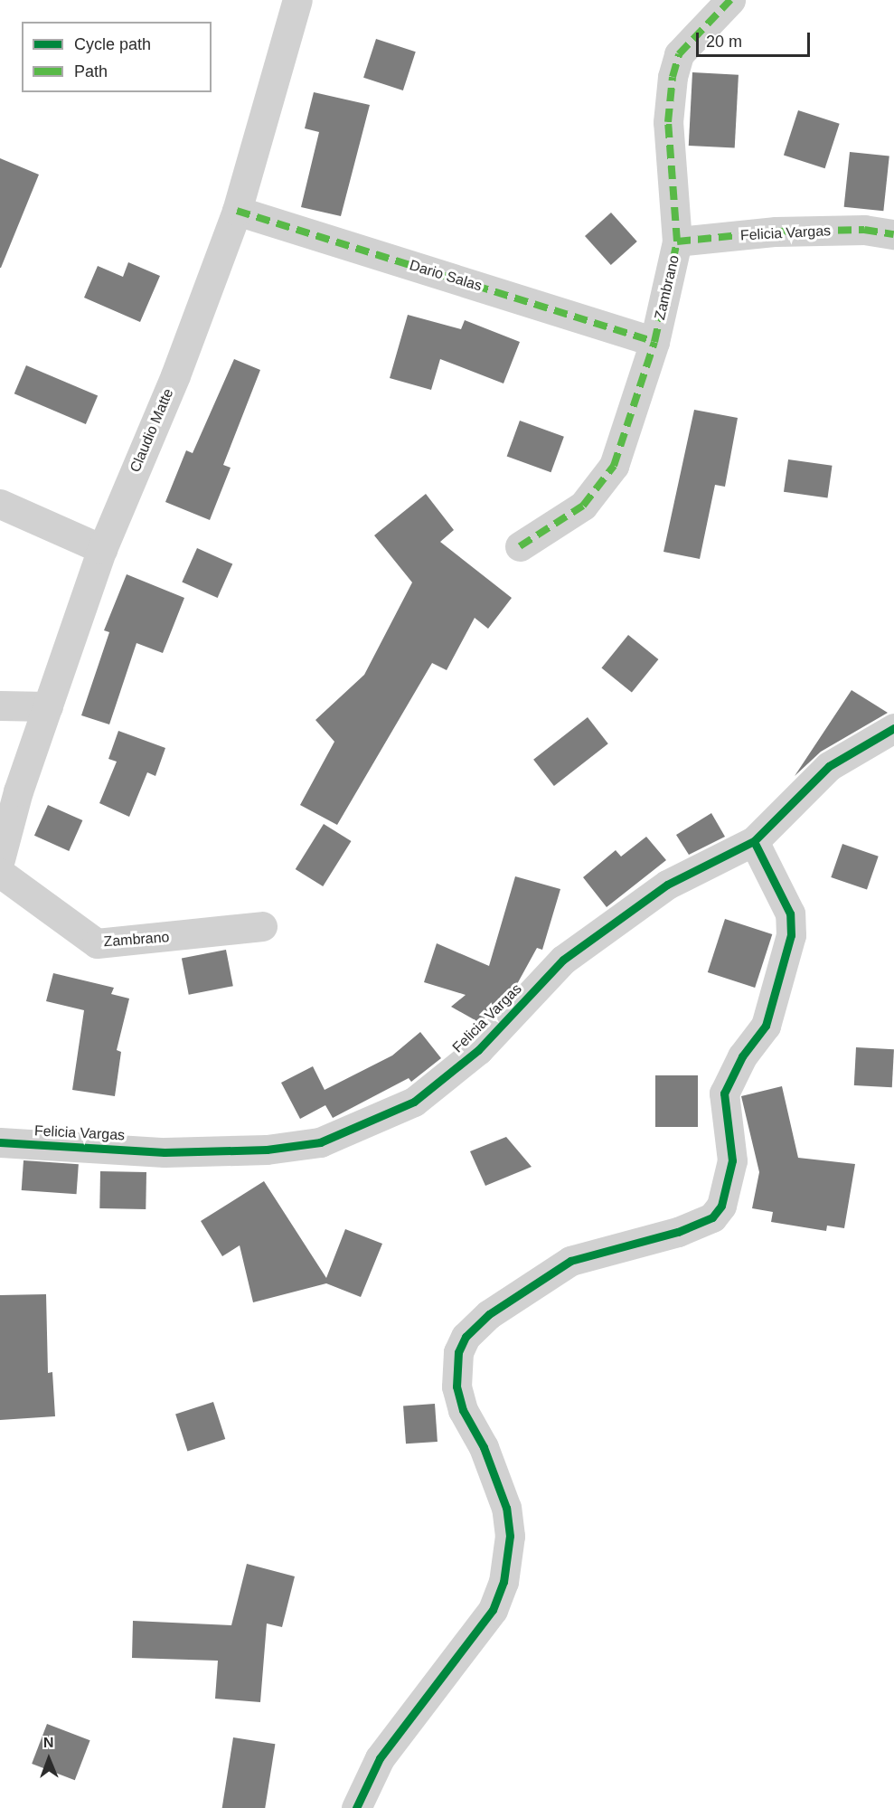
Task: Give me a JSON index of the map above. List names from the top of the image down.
{
  "streets": {
    "street": [
      "Felicia Vargas",
      "Dario Salas",
      "Zambrano",
      "Claudio Matte"
    ]
  },
  "crossings": [
    ["Felicia Vargas", "Zambrano"],
    ["Dario Salas", "Zambrano"],
    ["Dario Salas", "Claudio Matte"]
  ],
  "legend": ["Cycle path", "Path"],
  "scale_bar": "20 m",
  "north": "top"
}
